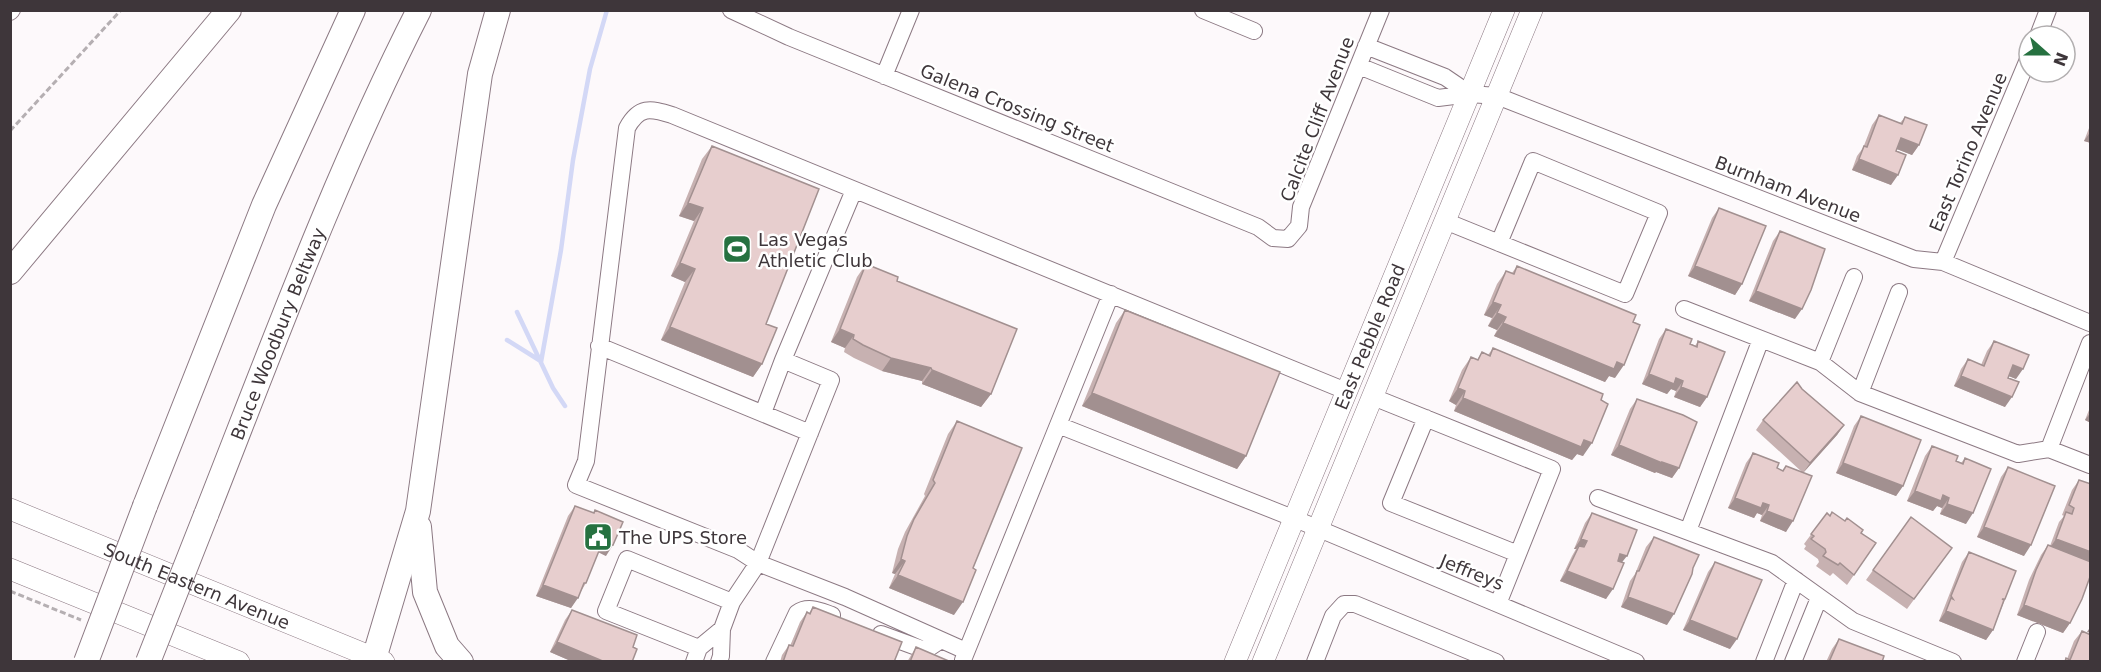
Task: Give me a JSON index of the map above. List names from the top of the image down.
{
  "streets": {
    "highway": ["Bruce Woodbury Beltway"],
    "main road": ["East Pebble Road", "South Eastern Avenue"],
    "street": [
      "Galena Crossing Street",
      "Calcite Cliff Avenue",
      "East Torino Avenue",
      "Burnham Avenue",
      "Jeffreys"
    ]
  },
  "crossings": [
    ["Galena Crossing Street", "Calcite Cliff Avenue"],
    ["Calcite Cliff Avenue", "Burnham Avenue"],
    ["East Torino Avenue", "Burnham Avenue"],
    ["Burnham Avenue", "East Pebble Road"],
    ["East Pebble Road", "Jeffreys"]
  ],
  "places": {
    "sports": ["Las Vegas Athletic Club"],
    "public building": ["The UPS Store"]
  },
  "north": "right"
}
